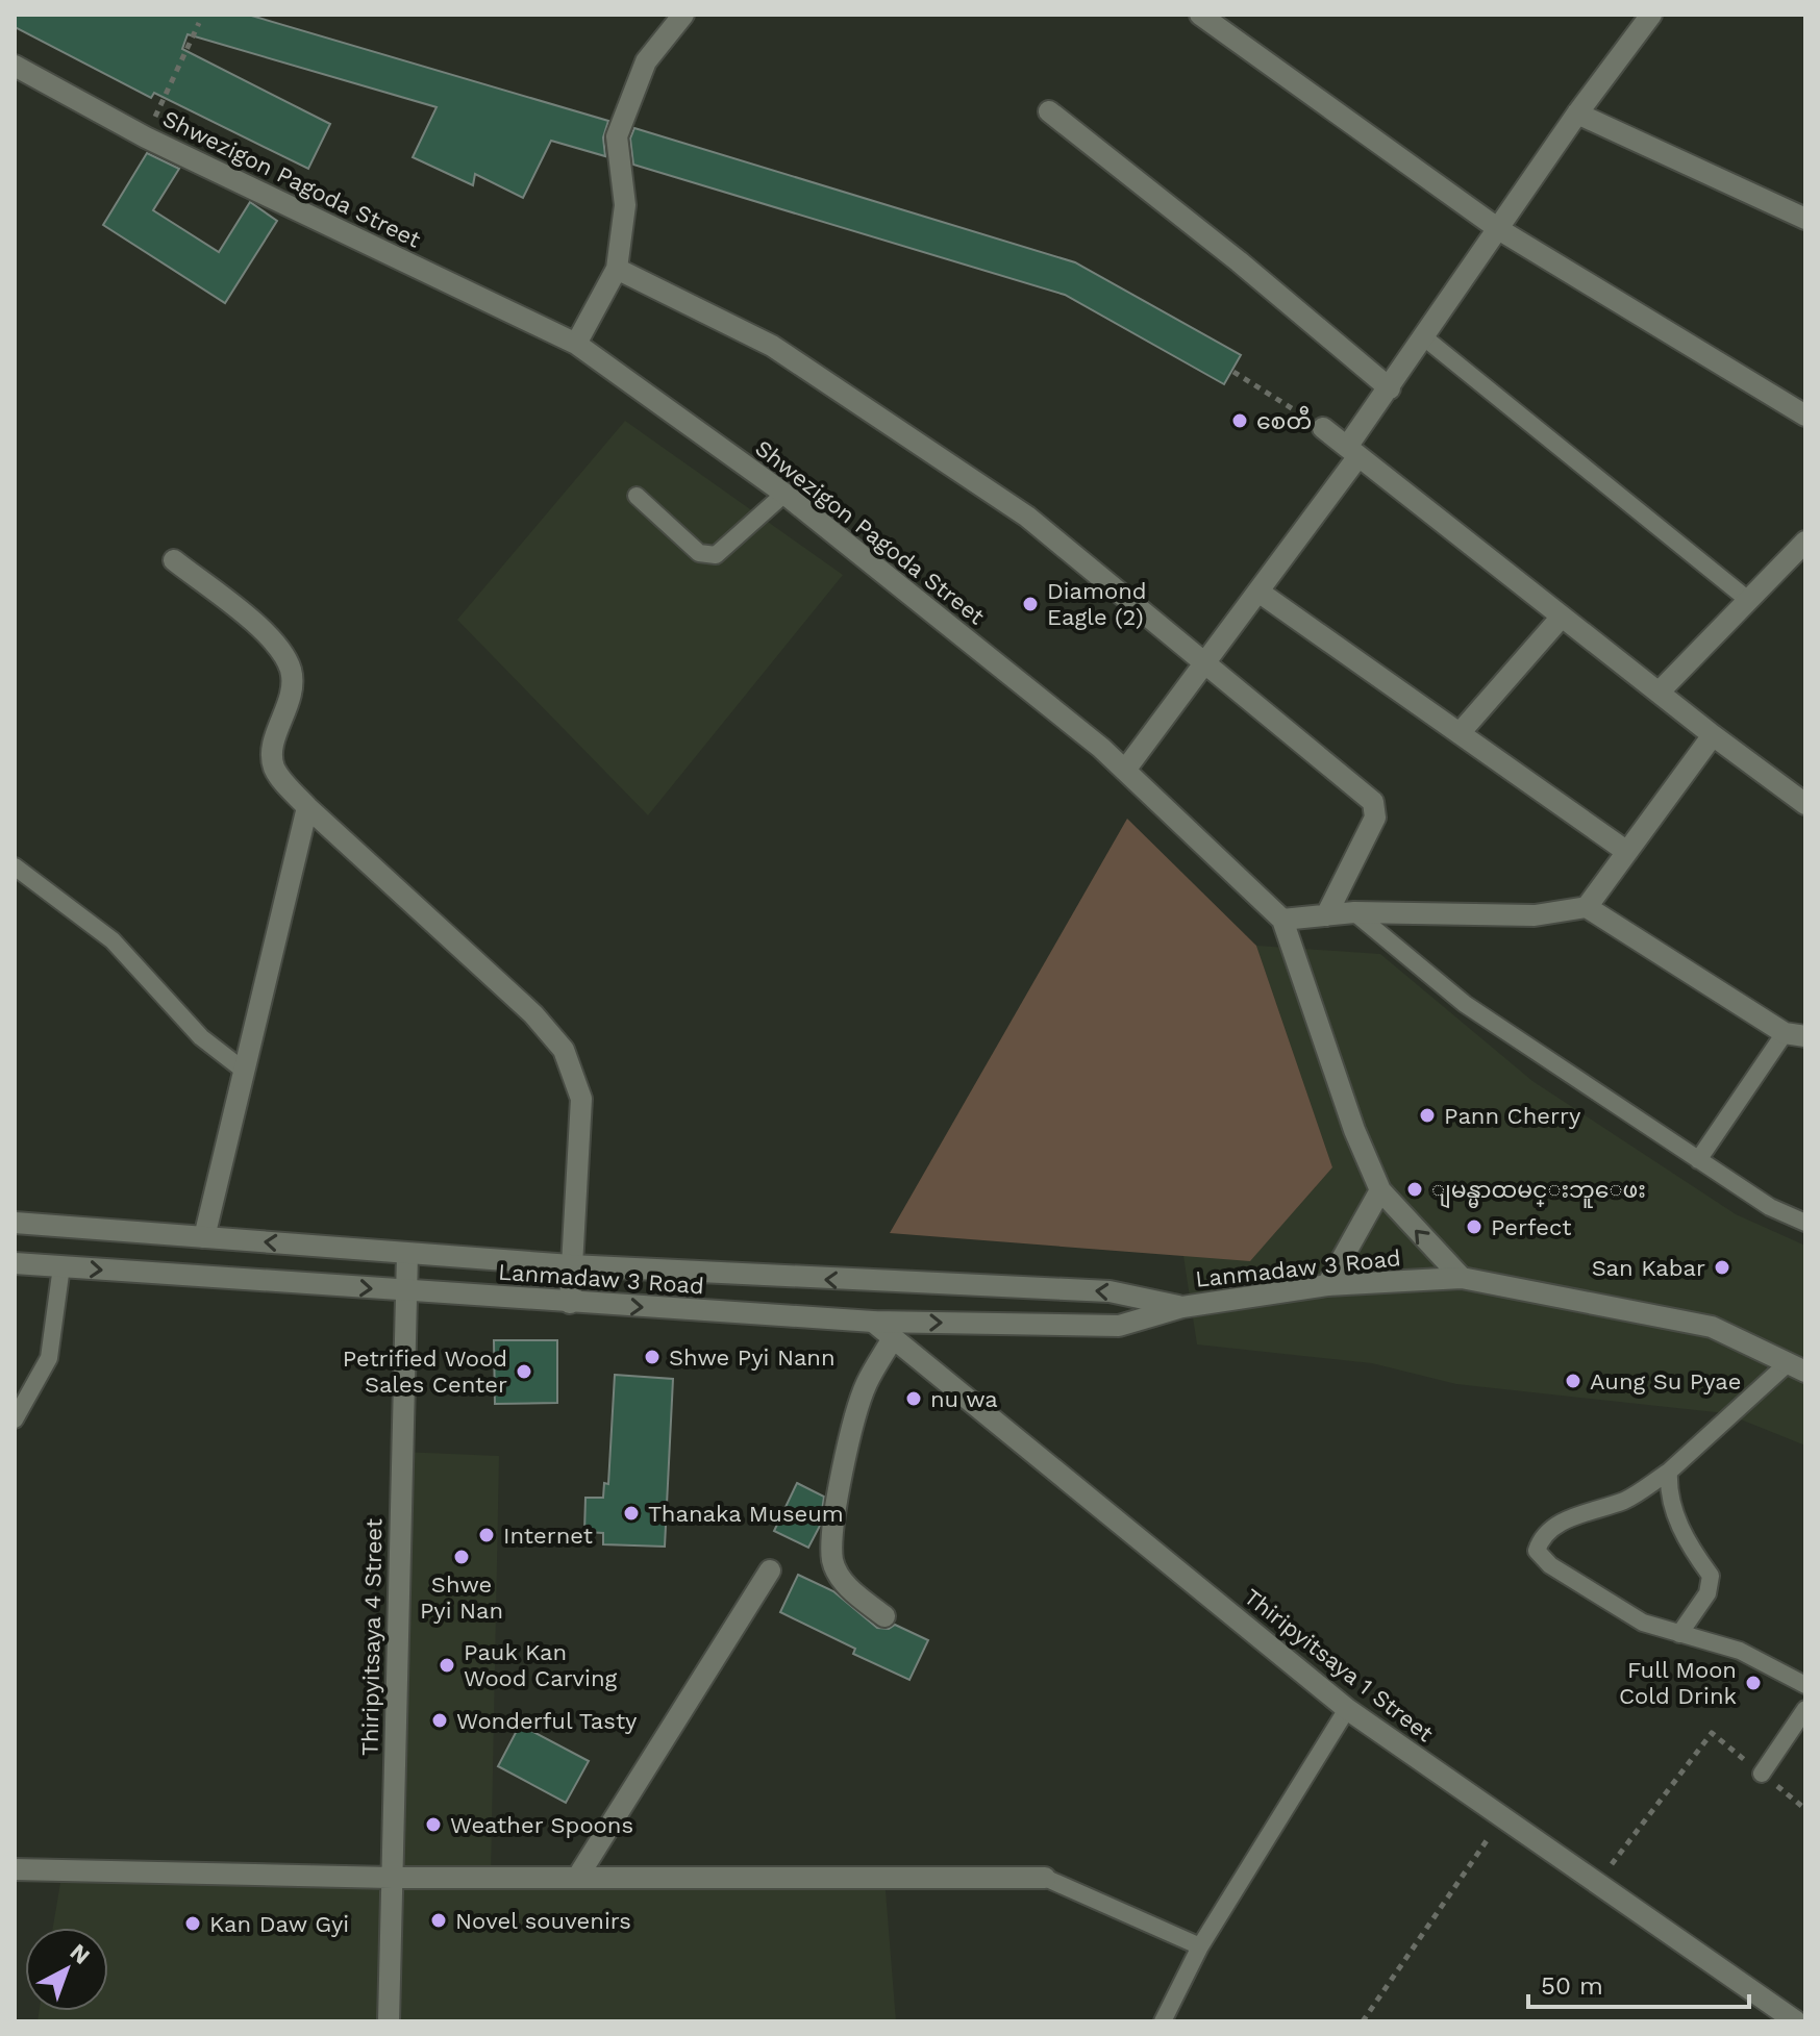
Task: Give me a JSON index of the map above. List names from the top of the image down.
{
  "streets": {
    "street": [
      "Shwezigon Pagoda Street",
      "Lanmadaw 3 Road",
      "Thiripyitsaya 4 Street",
      "Thiripyitsaya 1 Street"
    ]
  },
  "crossings": [
    ["Shwezigon Pagoda Street", "Lanmadaw 3 Road"],
    ["Lanmadaw 3 Road", "Thiripyitsaya 4 Street"],
    ["Lanmadaw 3 Road", "Thiripyitsaya 1 Street"]
  ],
  "places": [
    "စေတီ",
    "Diamond Eagle (2)",
    "Pann Cherry",
    "ျမန္မာထမင္းဘူေဖး",
    "Perfect",
    "San Kabar",
    "Shwe Pyi Nann",
    "Petrified Wood Sales Center",
    "Aung Su Pyae",
    "nu wa",
    "Thanaka Museum",
    "Internet",
    "Shwe Pyi Nan",
    "Pauk Kan Wood Carving",
    "Full Moon Cold Drink",
    "Wonderful Tasty",
    "Weather Spoons",
    "Novel souvenirs",
    "Kan Daw Gyi"
  ],
  "scale_bar": "50 m",
  "north": "top right"
}
